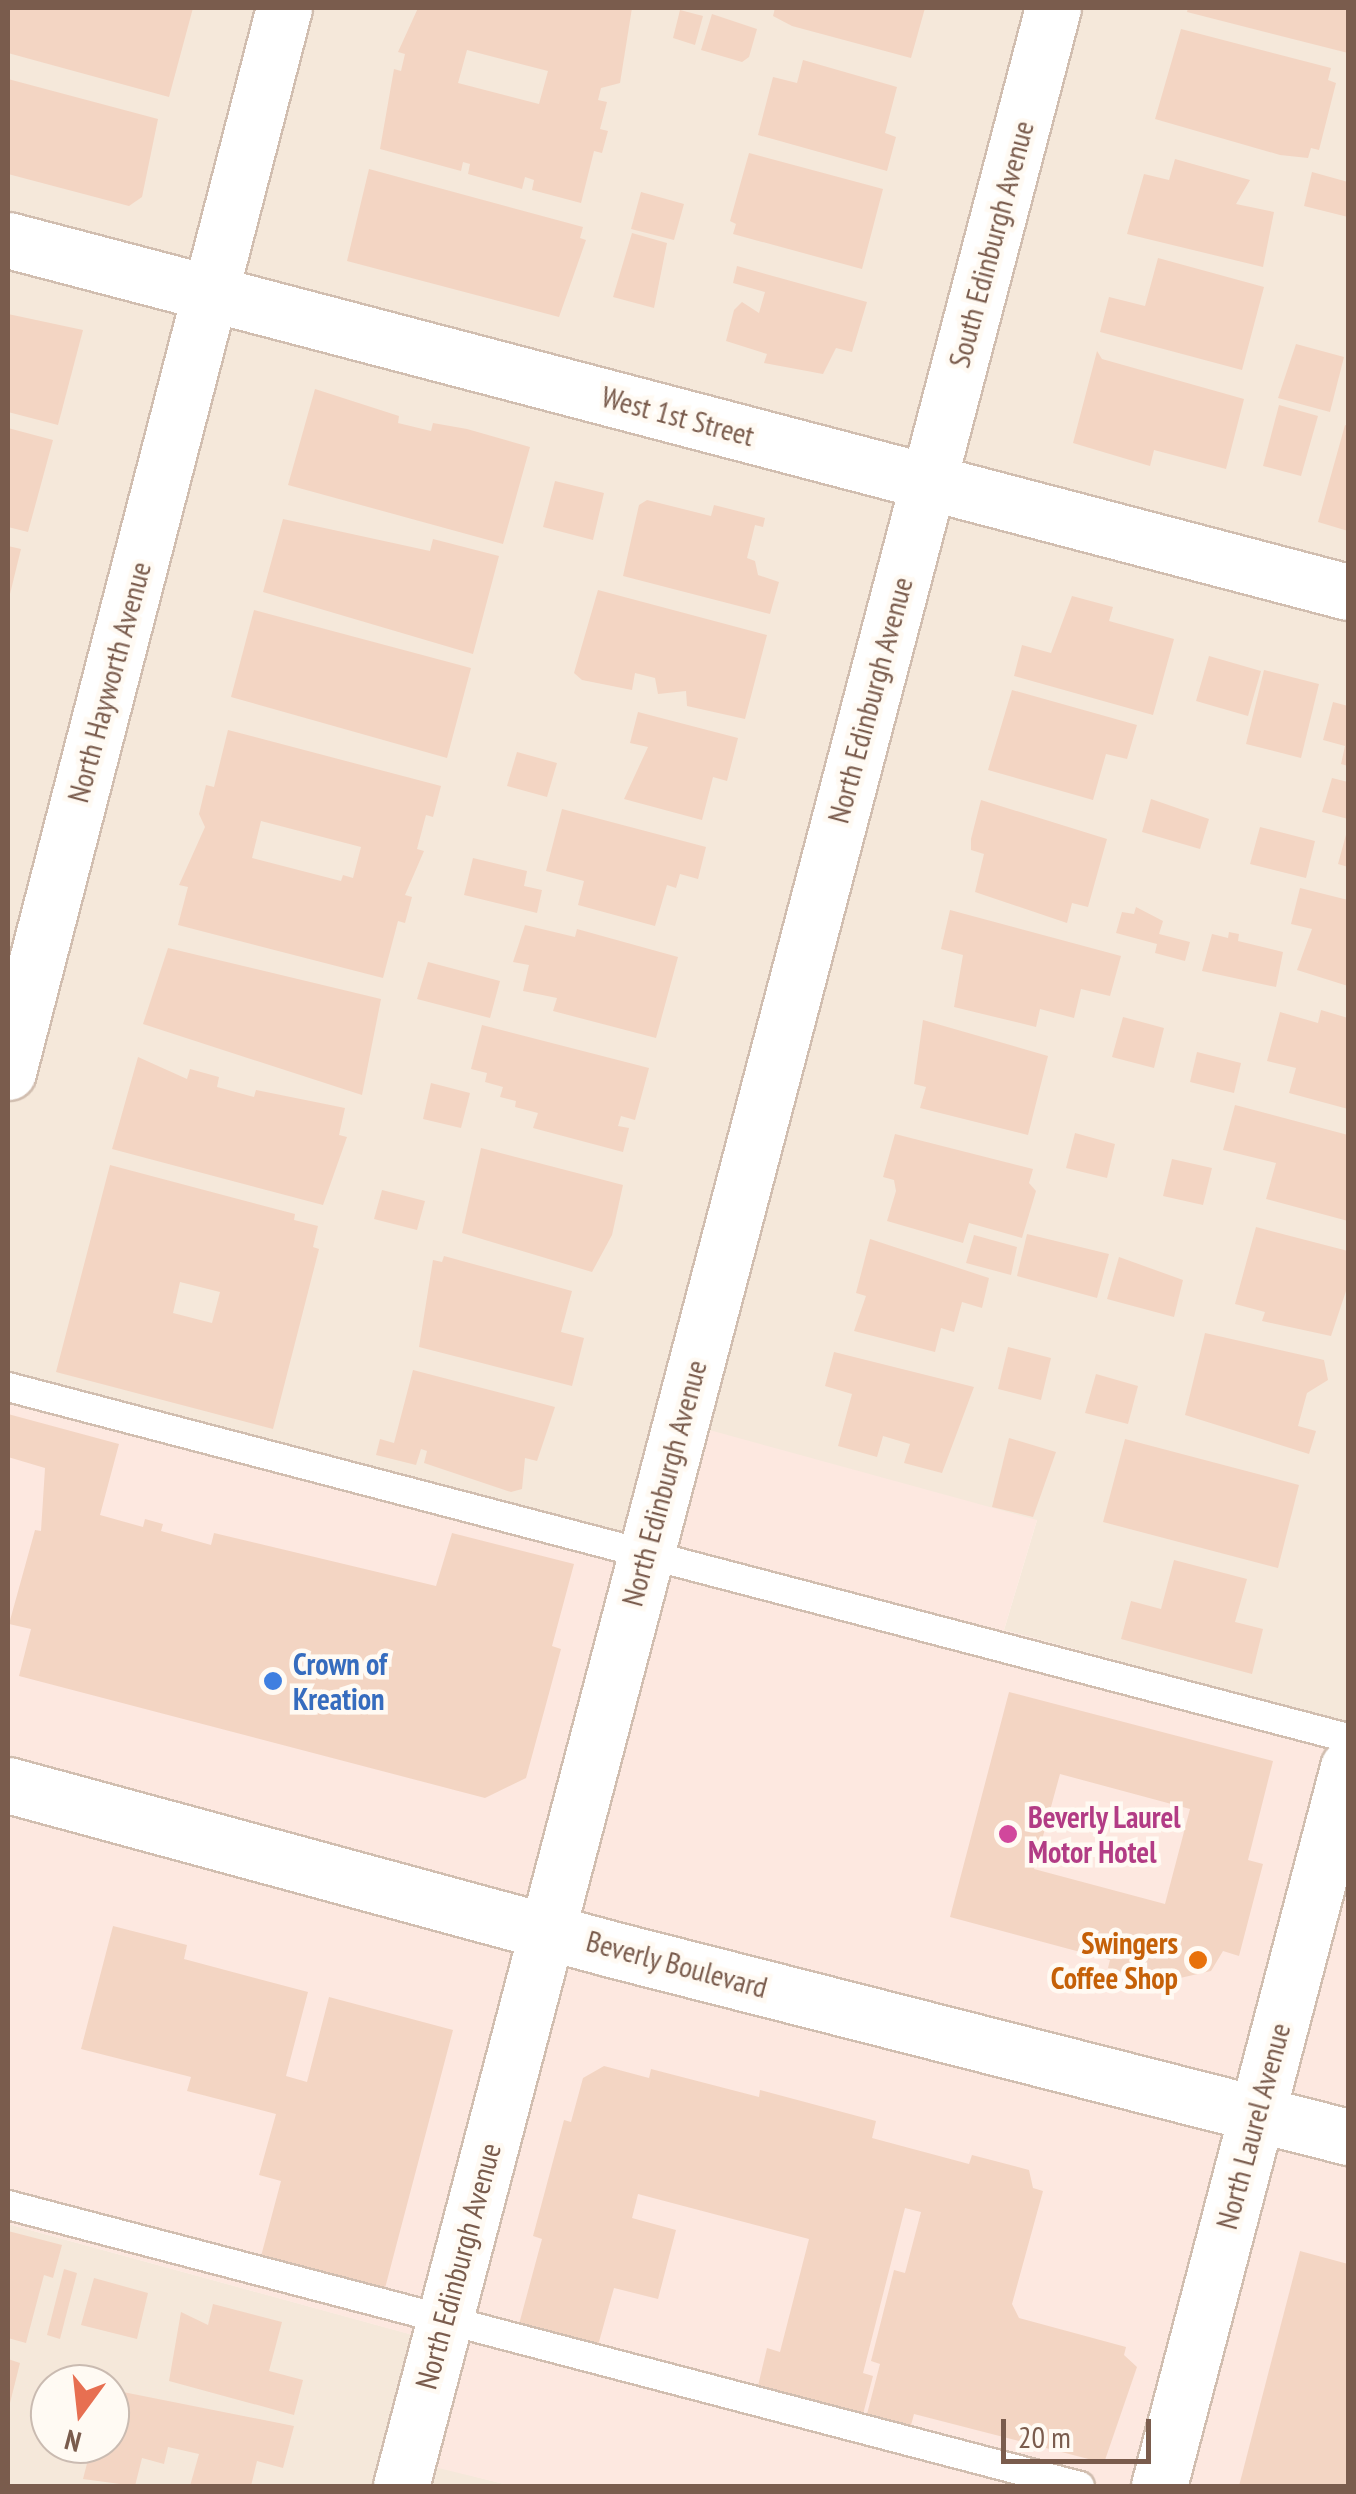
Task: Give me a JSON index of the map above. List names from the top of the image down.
{
  "streets": {
    "street": [
      "South Edinburgh Avenue",
      "West 1st Street",
      "North Hayworth Avenue",
      "North Edinburgh Avenue",
      "Beverly Boulevard",
      "North Laurel Avenue"
    ]
  },
  "crossings": [
    ["South Edinburgh Avenue", "West 1st Street"],
    ["South Edinburgh Avenue", "North Edinburgh Avenue"],
    ["West 1st Street", "North Hayworth Avenue"],
    ["West 1st Street", "North Edinburgh Avenue"],
    ["North Edinburgh Avenue", "Beverly Boulevard"],
    ["Beverly Boulevard", "North Laurel Avenue"]
  ],
  "places": ["Crown of Kreation", "Beverly Laurel Motor Hotel", "Swingers Coffee Shop"],
  "scale_bar": "20 m",
  "north": "bottom"
}
